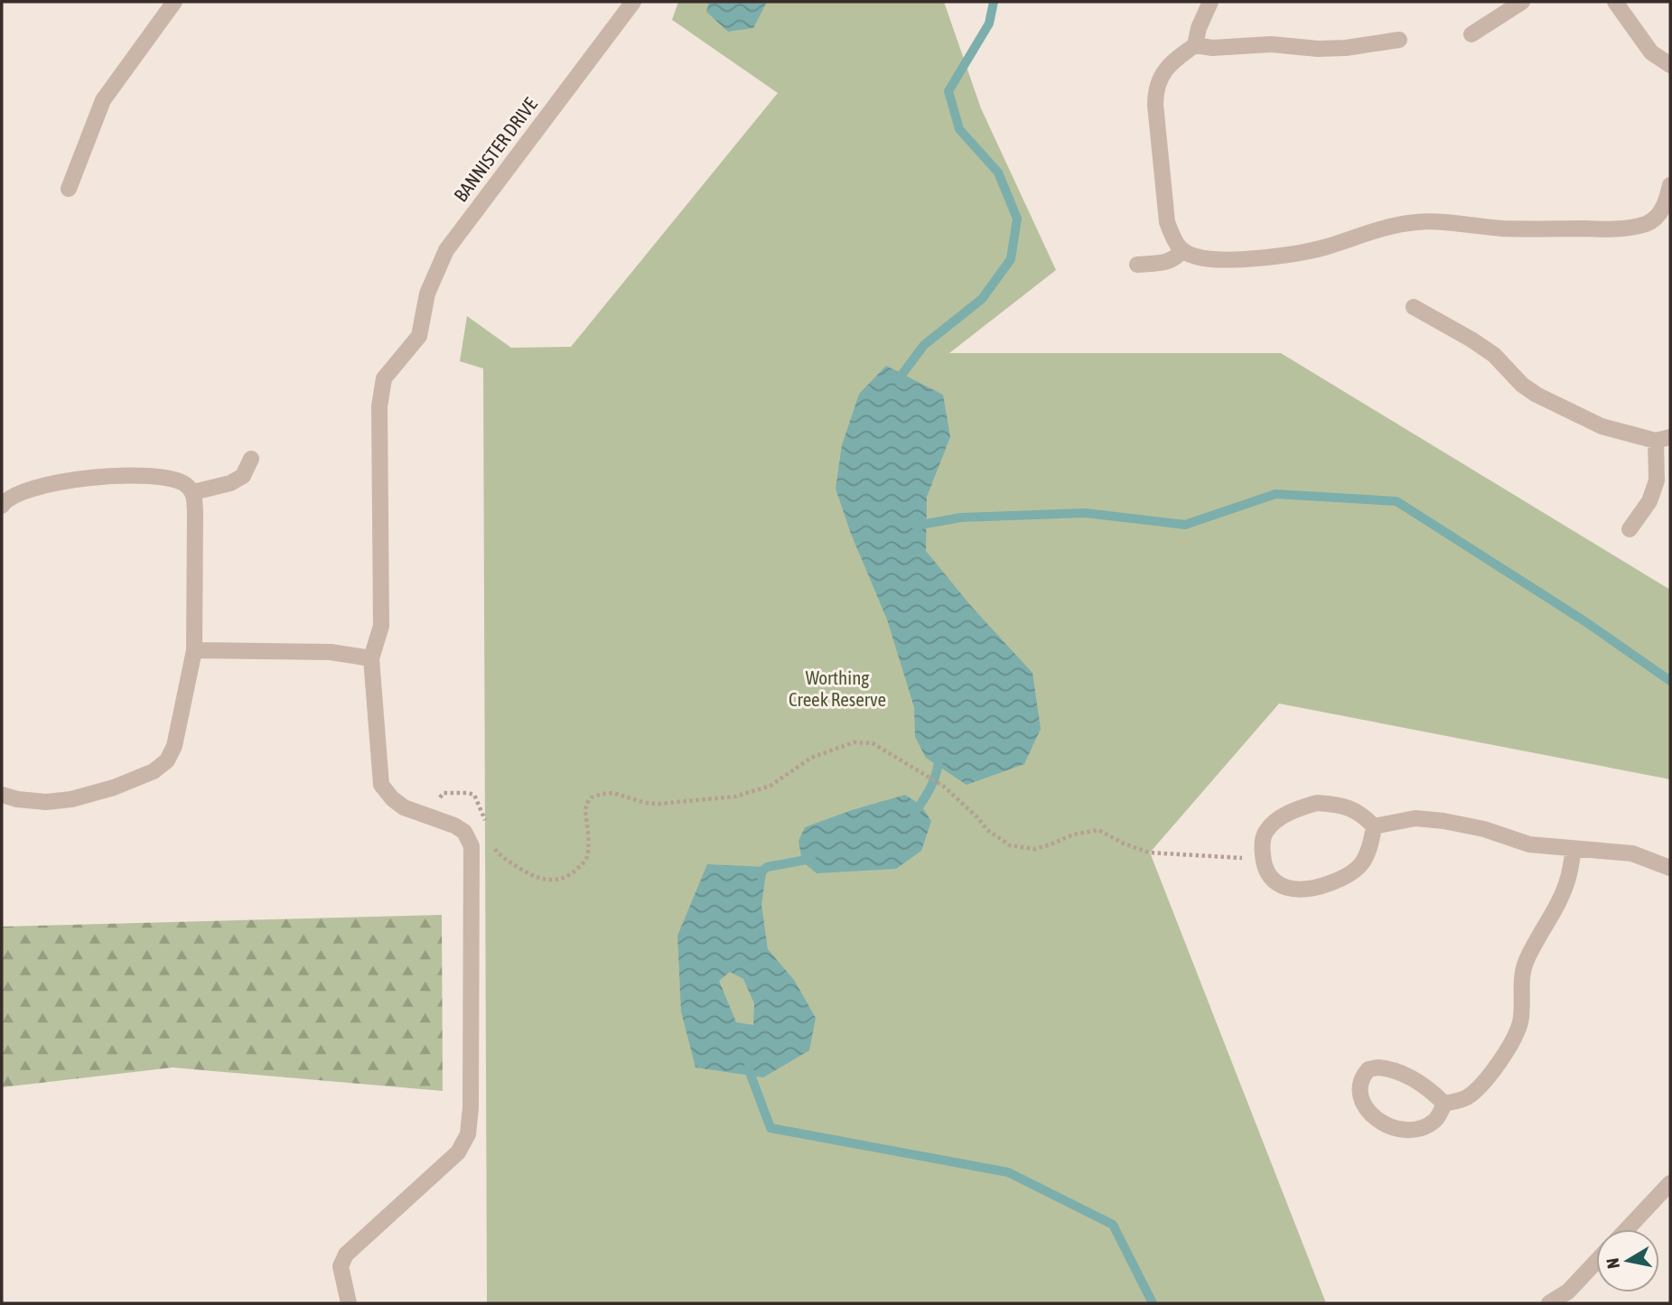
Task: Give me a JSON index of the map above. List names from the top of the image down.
{
  "streets": {
    "street": ["BANNISTER DRIVE"]
  },
  "parks": ["Worthing Creek Reserve"],
  "north": "left"
}
